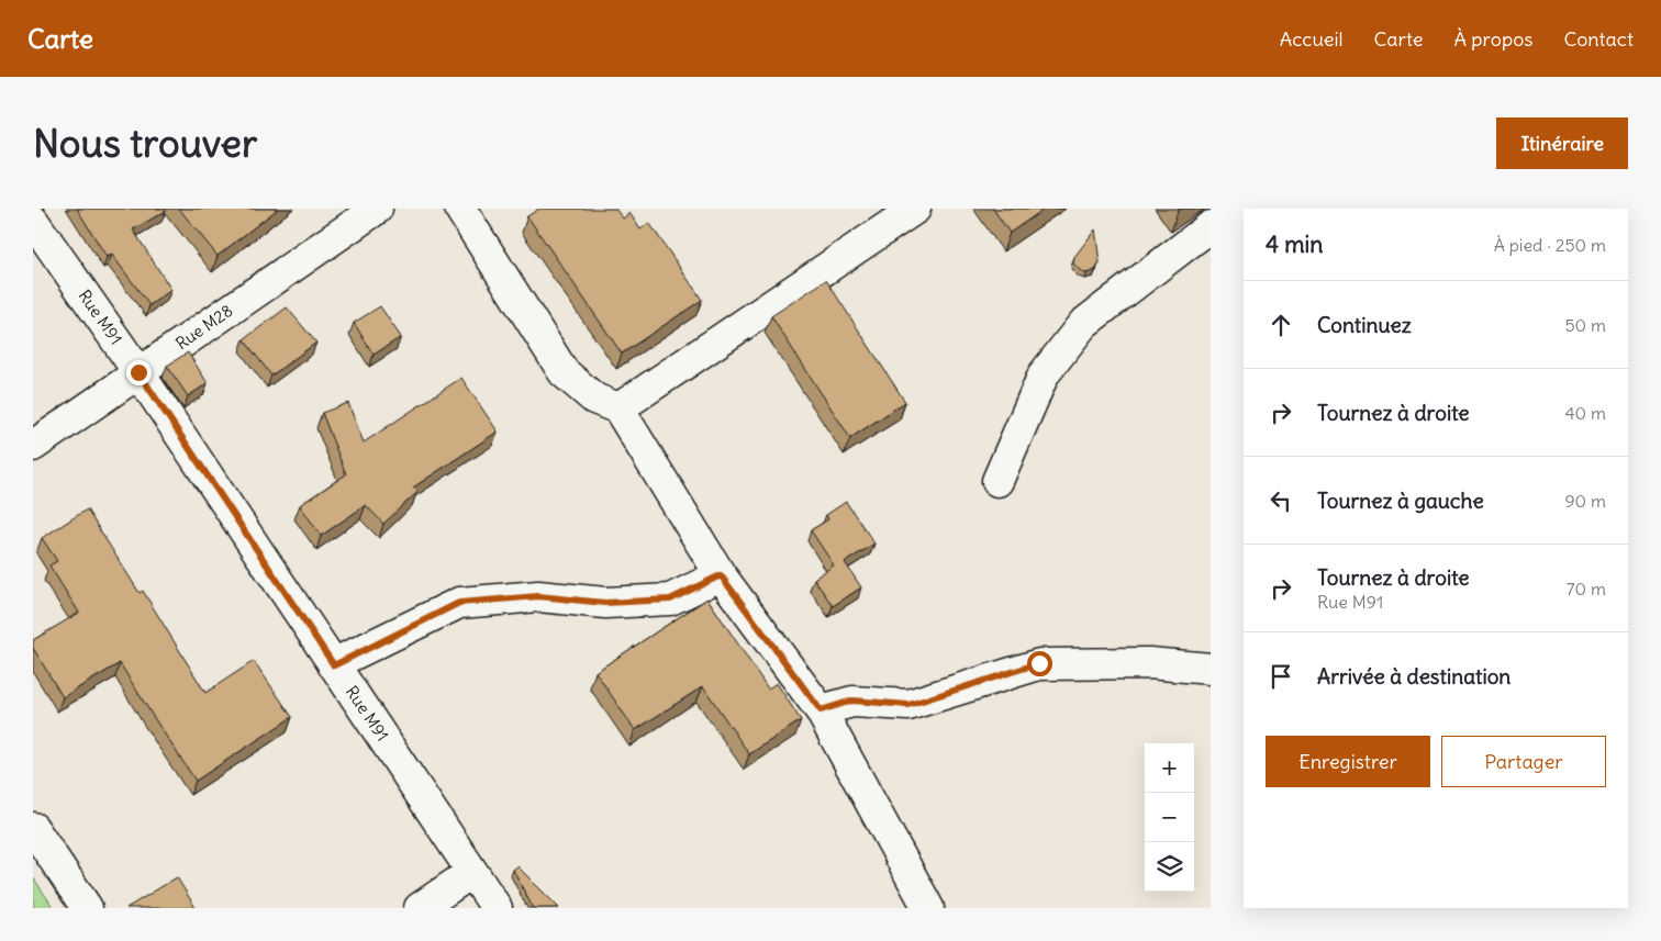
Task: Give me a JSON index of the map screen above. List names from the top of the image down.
{
  "streets": {
    "street": ["Rue M91", "Rue M28"]
  },
  "crossings": [
    ["Rue M91", "Rue M28"]
  ],
  "page": {
    "header": "Carte",
    "nav": [
      "Accueil",
      "Carte",
      "À propos",
      "Contact"
    ],
    "buttons": [
      "Itinéraire",
      ["Enregistrer", "Partager"]
    ],
    "title": "Nous trouver",
    "heading": ["4 min", "À pied · 250 m"],
    "list": [
      ["Continuez", "50 m"],
      ["Tournez à droite", "40 m"],
      ["Tournez à gauche", "90 m"],
      ["Tournez à droite", "Rue M91", "70 m"],
      "Arrivée à destination"
    ],
    "map_buttons": ["+", "−"]
  }
}
